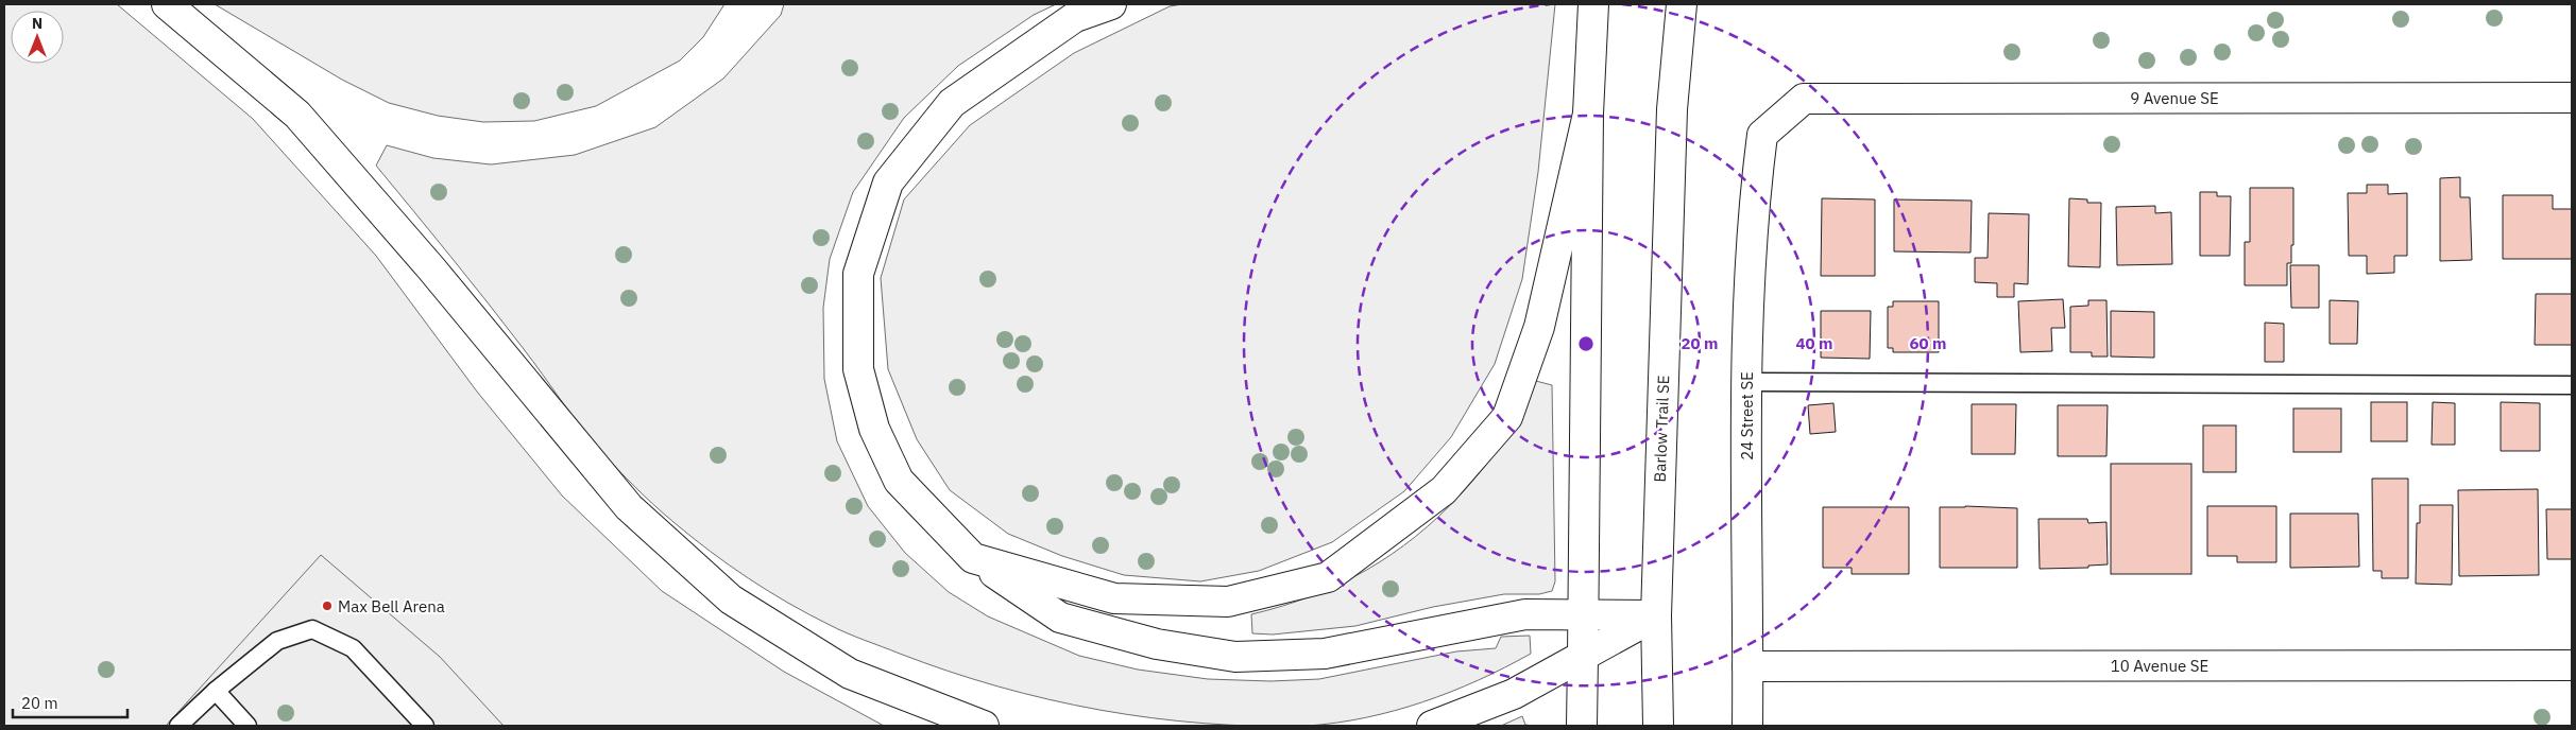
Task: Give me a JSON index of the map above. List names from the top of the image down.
{
  "streets": {
    "main road": [
      "9 Avenue SE",
      "24 Street SE",
      "Barlow Trail SE",
      "10 Avenue SE"
    ]
  },
  "crossings": [
    ["9 Avenue SE", "24 Street SE"],
    ["24 Street SE", "10 Avenue SE"]
  ],
  "places": ["Max Bell Arena"],
  "scale_bar": "20 m",
  "north": "top",
  "rings": ["20 m", "40 m", "60 m"]
}
